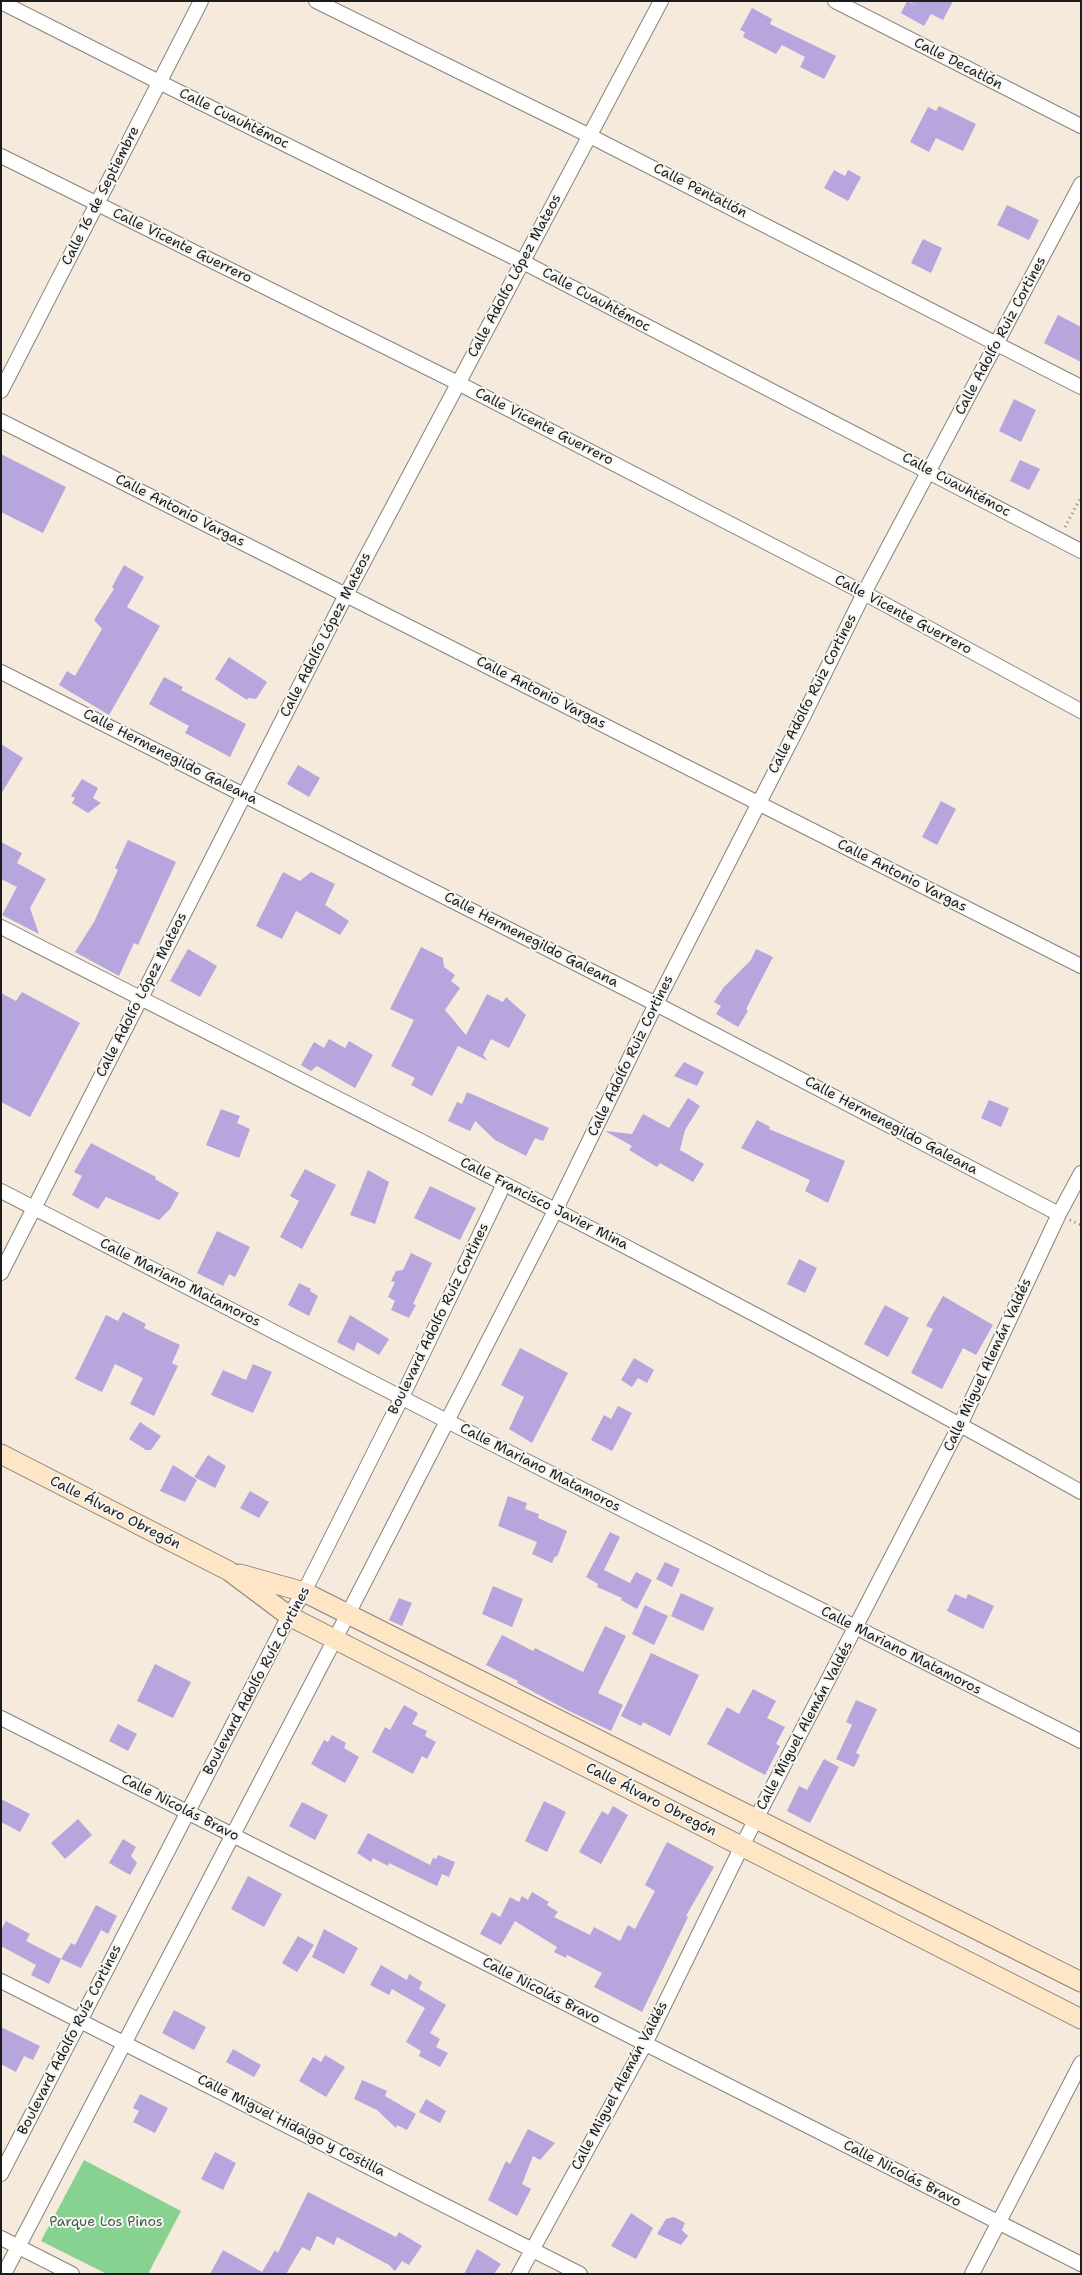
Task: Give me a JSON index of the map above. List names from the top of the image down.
{
  "streets": {
    "street": [
      "Calle Decatlón",
      "Calle Cuauhtémoc",
      "Calle Pentatlón",
      "Calle 16 de Septiembre",
      "Calle Vicente Guerrero",
      "Calle Adolfo López Mateos",
      "Calle Adolfo Ruiz Cortines",
      "Calle Antonio Vargas",
      "Calle Hermenegildo Galeana",
      "Calle Francisco Javier Mina",
      "Calle Mariano Matamoros",
      "Boulevard Adolfo Ruíz Cortines",
      "Calle Miguel Alemán Valdés",
      "Calle Álvaro Obregón",
      "Calle Nicolás Bravo",
      "Calle Miguel Hidalgo y Costilla"
    ]
  },
  "crossings": [
    ["Calle Cuauhtémoc", "Calle 16 de Septiembre"],
    ["Calle Cuauhtémoc", "Calle Adolfo López Mateos"],
    ["Calle Cuauhtémoc", "Calle Adolfo Ruiz Cortines"],
    ["Calle Pentatlón", "Calle Adolfo López Mateos"],
    ["Calle Pentatlón", "Calle Adolfo Ruiz Cortines"],
    ["Calle 16 de Septiembre", "Calle Vicente Guerrero"],
    ["Calle Vicente Guerrero", "Calle Adolfo López Mateos"],
    ["Calle Vicente Guerrero", "Calle Adolfo Ruiz Cortines"],
    ["Calle Adolfo López Mateos", "Calle Antonio Vargas"],
    ["Calle Adolfo López Mateos", "Calle Hermenegildo Galeana"],
    ["Calle Adolfo López Mateos", "Calle Francisco Javier Mina"],
    ["Calle Adolfo López Mateos", "Calle Mariano Matamoros"],
    ["Calle Adolfo Ruiz Cortines", "Calle Antonio Vargas"],
    ["Calle Adolfo Ruiz Cortines", "Calle Hermenegildo Galeana"],
    ["Calle Adolfo Ruiz Cortines", "Calle Francisco Javier Mina"],
    ["Calle Adolfo Ruiz Cortines", "Calle Mariano Matamoros"],
    ["Calle Adolfo Ruiz Cortines", "Calle Álvaro Obregón"],
    ["Calle Hermenegildo Galeana", "Calle Miguel Alemán Valdés"],
    ["Calle Francisco Javier Mina", "Boulevard Adolfo Ruíz Cortines"],
    ["Calle Francisco Javier Mina", "Calle Miguel Alemán Valdés"],
    ["Calle Mariano Matamoros", "Boulevard Adolfo Ruíz Cortines"],
    ["Calle Mariano Matamoros", "Calle Miguel Alemán Valdés"],
    ["Boulevard Adolfo Ruíz Cortines", "Calle Álvaro Obregón"],
    ["Boulevard Adolfo Ruíz Cortines", "Calle Nicolás Bravo"],
    ["Boulevard Adolfo Ruíz Cortines", "Calle Miguel Hidalgo y Costilla"],
    ["Calle Miguel Alemán Valdés", "Calle Álvaro Obregón"],
    ["Calle Miguel Alemán Valdés", "Calle Nicolás Bravo"],
    ["Calle Miguel Alemán Valdés", "Calle Miguel Hidalgo y Costilla"]
  ],
  "parks": ["Parque Los Pinos"]
}
